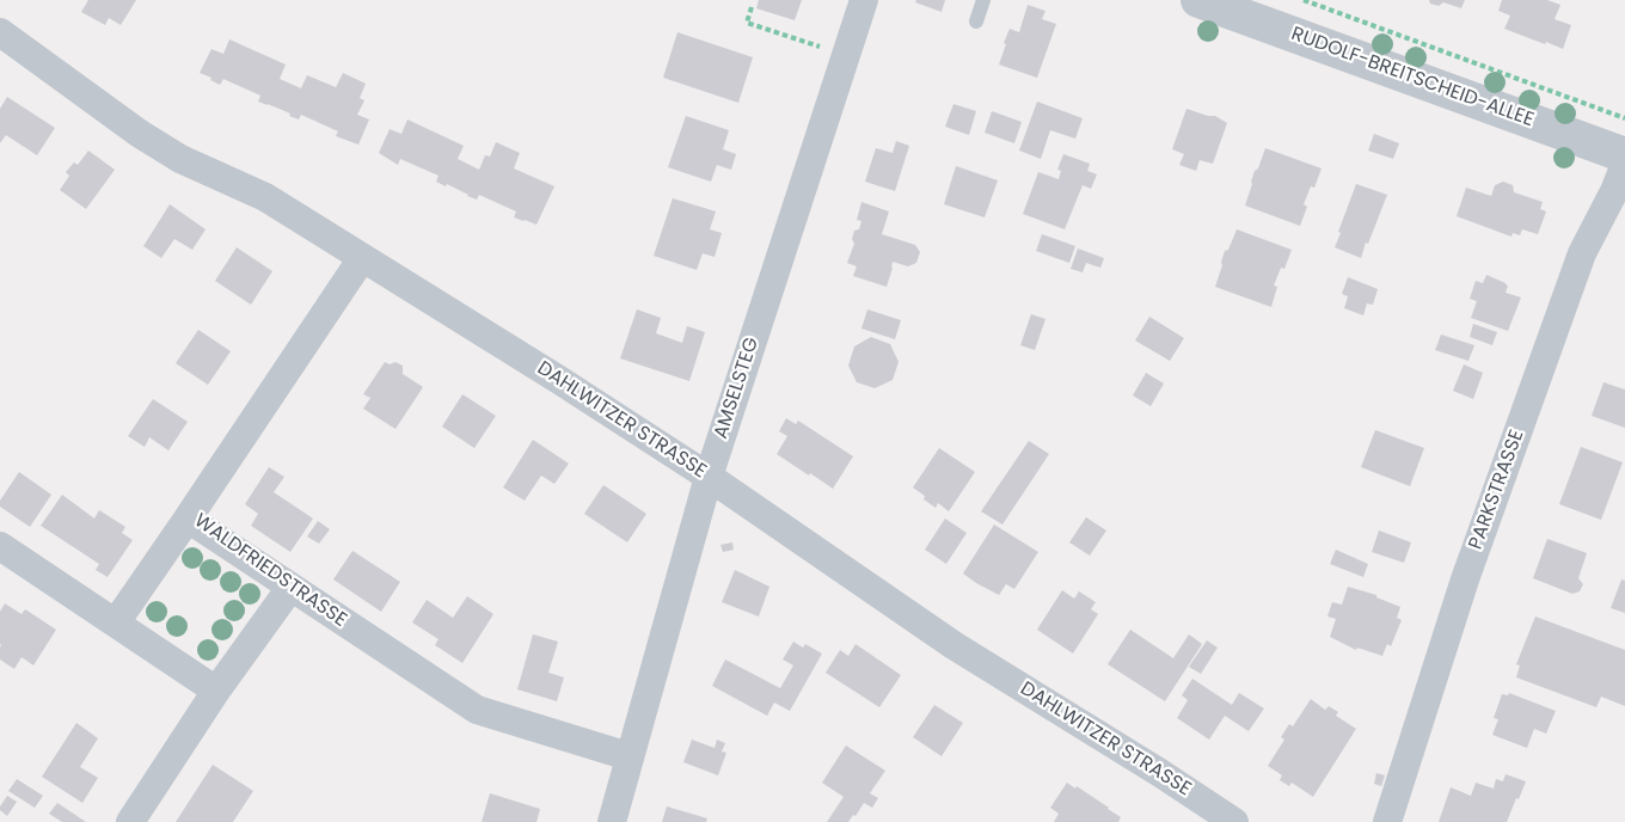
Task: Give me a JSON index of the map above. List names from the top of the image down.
{
  "streets": {
    "street": [
      "RUDOLF-BREITSCHEID-ALLEE",
      "AMSELSTEG",
      "DAHLWITZER STRASSE",
      "PARKSTRASSE",
      "WALDFRIEDSTRASSE"
    ]
  },
  "crossings": [
    ["AMSELSTEG", "DAHLWITZER STRASSE"],
    ["AMSELSTEG", "WALDFRIEDSTRASSE"],
    ["DAHLWITZER STRASSE", "WALDFRIEDSTRASSE"]
  ]
}
